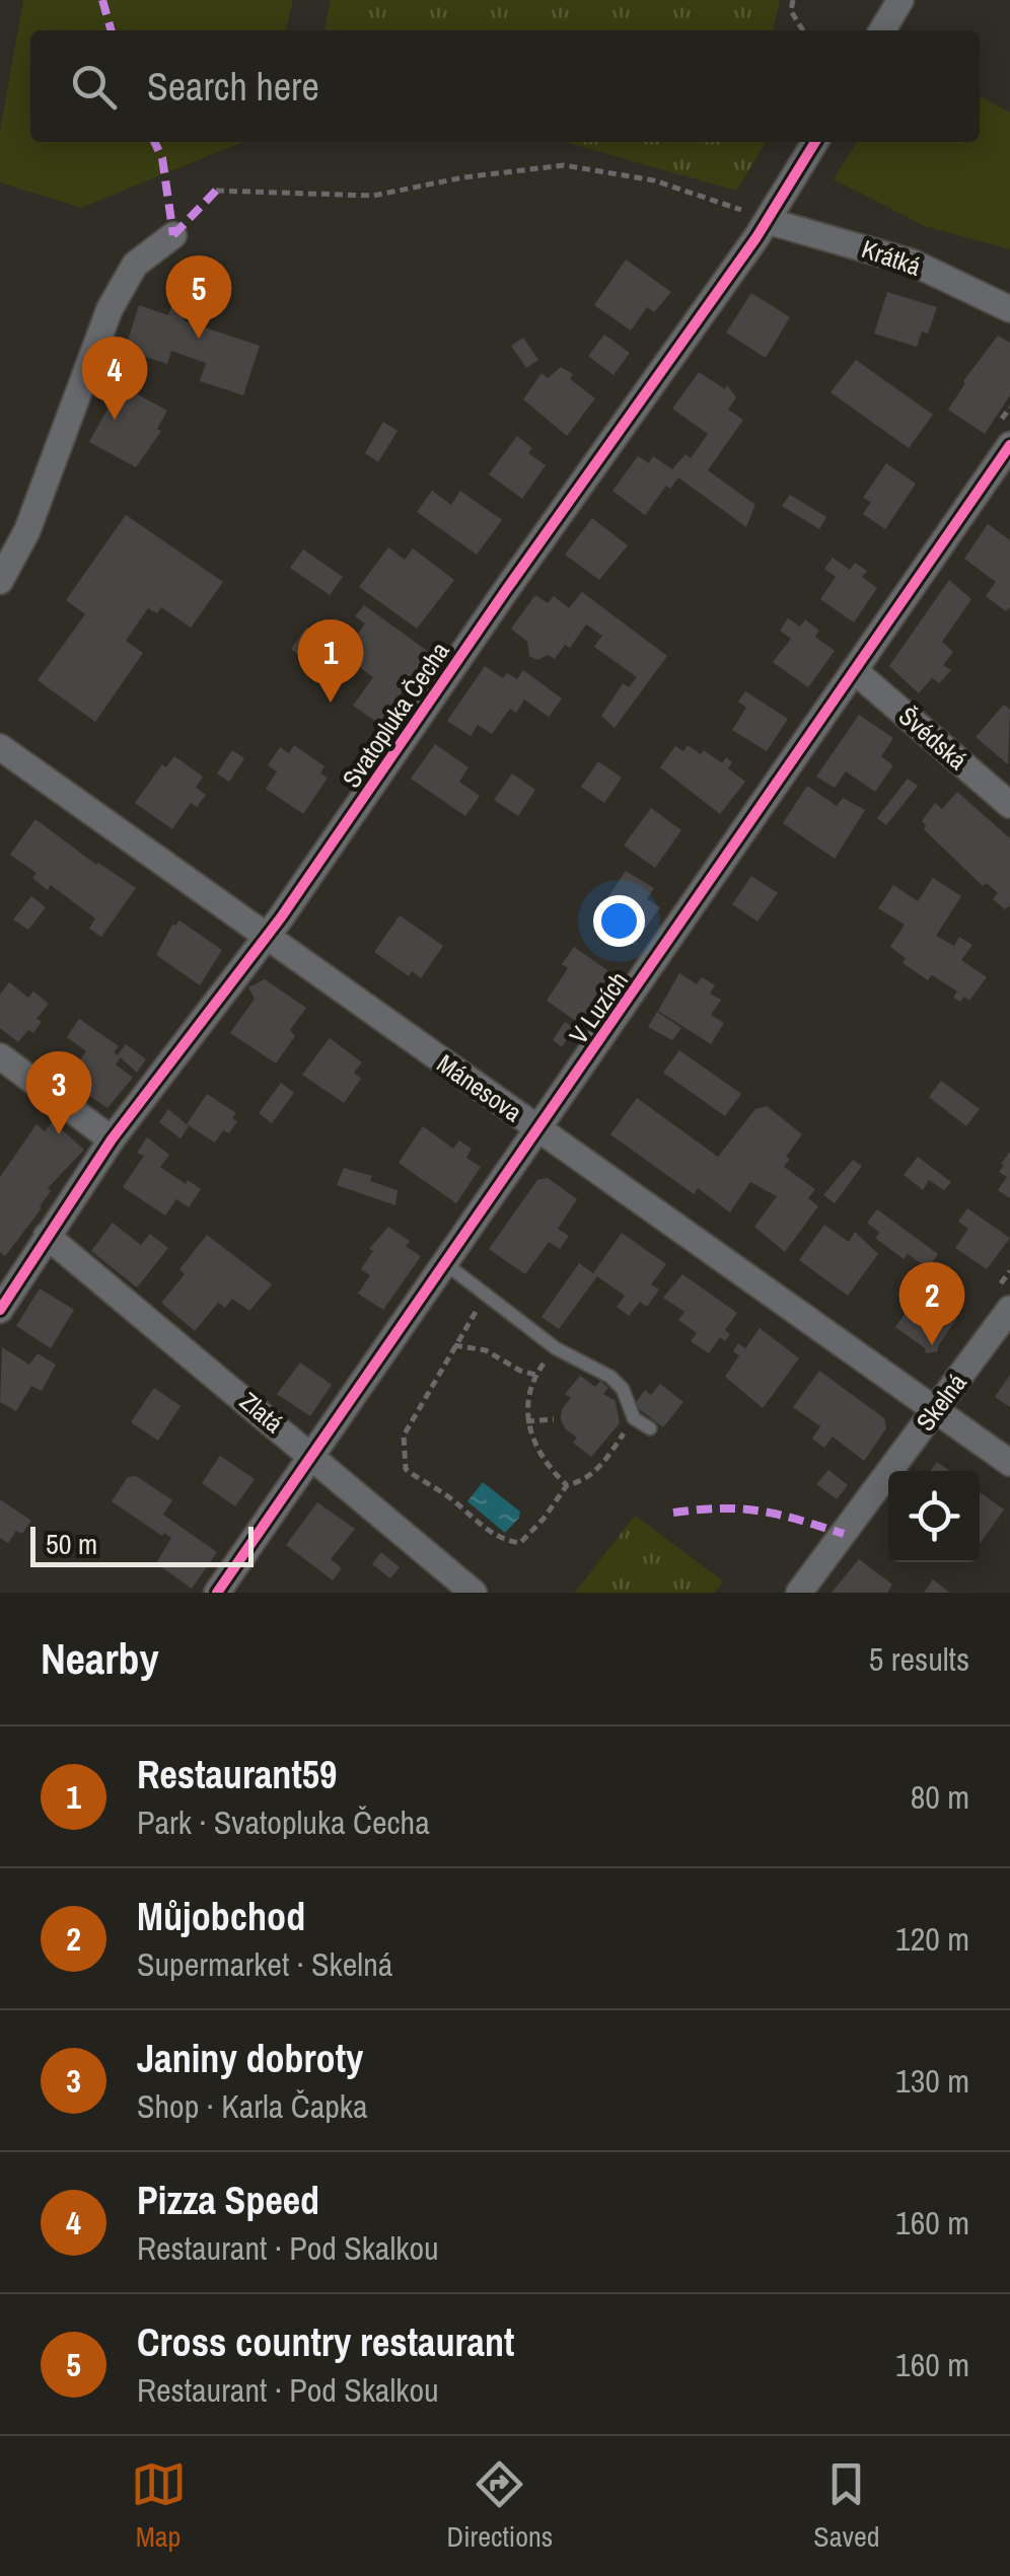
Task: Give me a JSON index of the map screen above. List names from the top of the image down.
{
  "streets": {
    "street": [
      "Krátká",
      "Svatopluka Čecha",
      "Švédská",
      "V Luzích",
      "Mánesova",
      "Skelná",
      "Zlatá"
    ]
  },
  "crossings": [
    ["Krátká", "Svatopluka Čecha"],
    ["Svatopluka Čecha", "Mánesova"],
    ["Svatopluka Čecha", "Zlatá"],
    ["Švédská", "V Luzích"],
    ["V Luzích", "Mánesova"],
    ["V Luzích", "Zlatá"],
    ["Mánesova", "Skelná"]
  ],
  "scale_bar": "50 m",
  "page": {
    "search": "Search here",
    "pins": [
      "5",
      "4",
      "1",
      "3",
      "2"
    ],
    "scale": "50 m",
    "heading": ["Nearby", "5 results"],
    "list": [
      {
        "mark": "1",
        "name": "Restaurant59",
        "note": "Park · Svatopluka Čecha",
        "value": "80 m"
      },
      {
        "mark": "2",
        "name": "Můjobchod",
        "note": "Supermarket · Skelná",
        "value": "120 m"
      },
      {
        "mark": "3",
        "name": "Janiny dobroty",
        "note": "Shop · Karla Čapka",
        "value": "130 m"
      },
      {
        "mark": "4",
        "name": "Pizza Speed",
        "note": "Restaurant · Pod Skalkou",
        "value": "160 m"
      },
      {
        "mark": "5",
        "name": "Cross country restaurant",
        "note": "Restaurant · Pod Skalkou",
        "value": "160 m"
      }
    ],
    "nav": ["Map", "Directions", "Saved"]
  }
}
